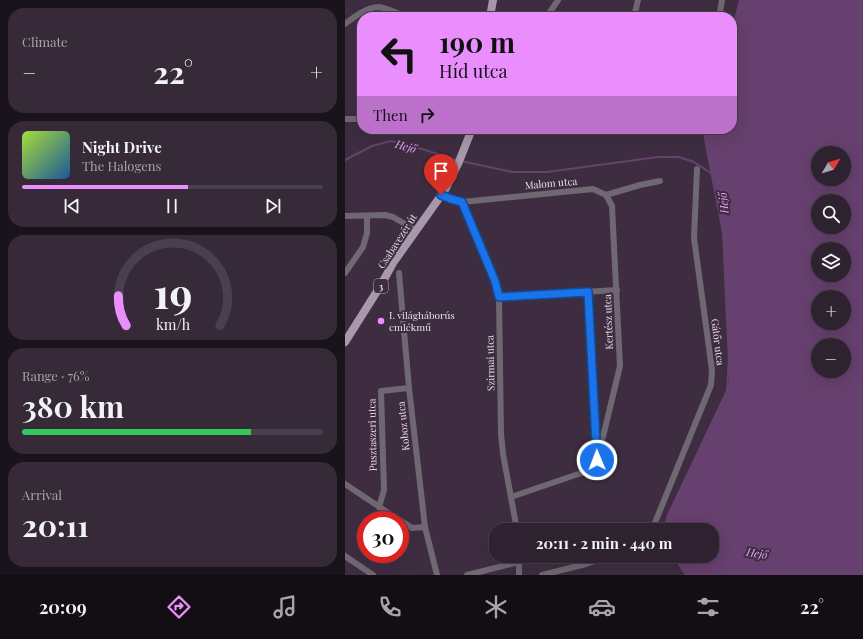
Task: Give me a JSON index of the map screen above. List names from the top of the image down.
{
  "streets": {
    "main road": ["Csabavezér út", "3"],
    "street": [
      "Malom utca",
      "Kertész utca",
      "Gátőr utca",
      "Szirmai utca",
      "Koboz utca",
      "Pusztaszeri utca"
    ]
  },
  "crossings": [
    ["Malom utca", "Csabavezér út"],
    ["Malom utca", "Kertész utca"],
    ["Malom utca", "Szirmai utca"],
    ["Kertész utca", "Szirmai utca"],
    ["Koboz utca", "Pusztaszeri utca"]
  ],
  "water": ["Hejő"],
  "places": ["I. világháborús emlékmű"],
  "north": "top right",
  "page": {
    "tile": [
      "Climate",
      ["Range · 76%", "380 km"],
      ["Arrival", "20:11"]
    ],
    "turn": ["190 m", "Híd utca"],
    "heat": ["−", "22°", "+"],
    "then": "Then",
    "song": ["Night Drive", "The Halogens"],
    "map_buttons": ["+", "−"],
    "limit": "30",
    "trip": "20:11 · 2 min · 440 m",
    "tabs": ["20:09", "22°"],
    "gauge": ["19", "km/h"]
  }
}
